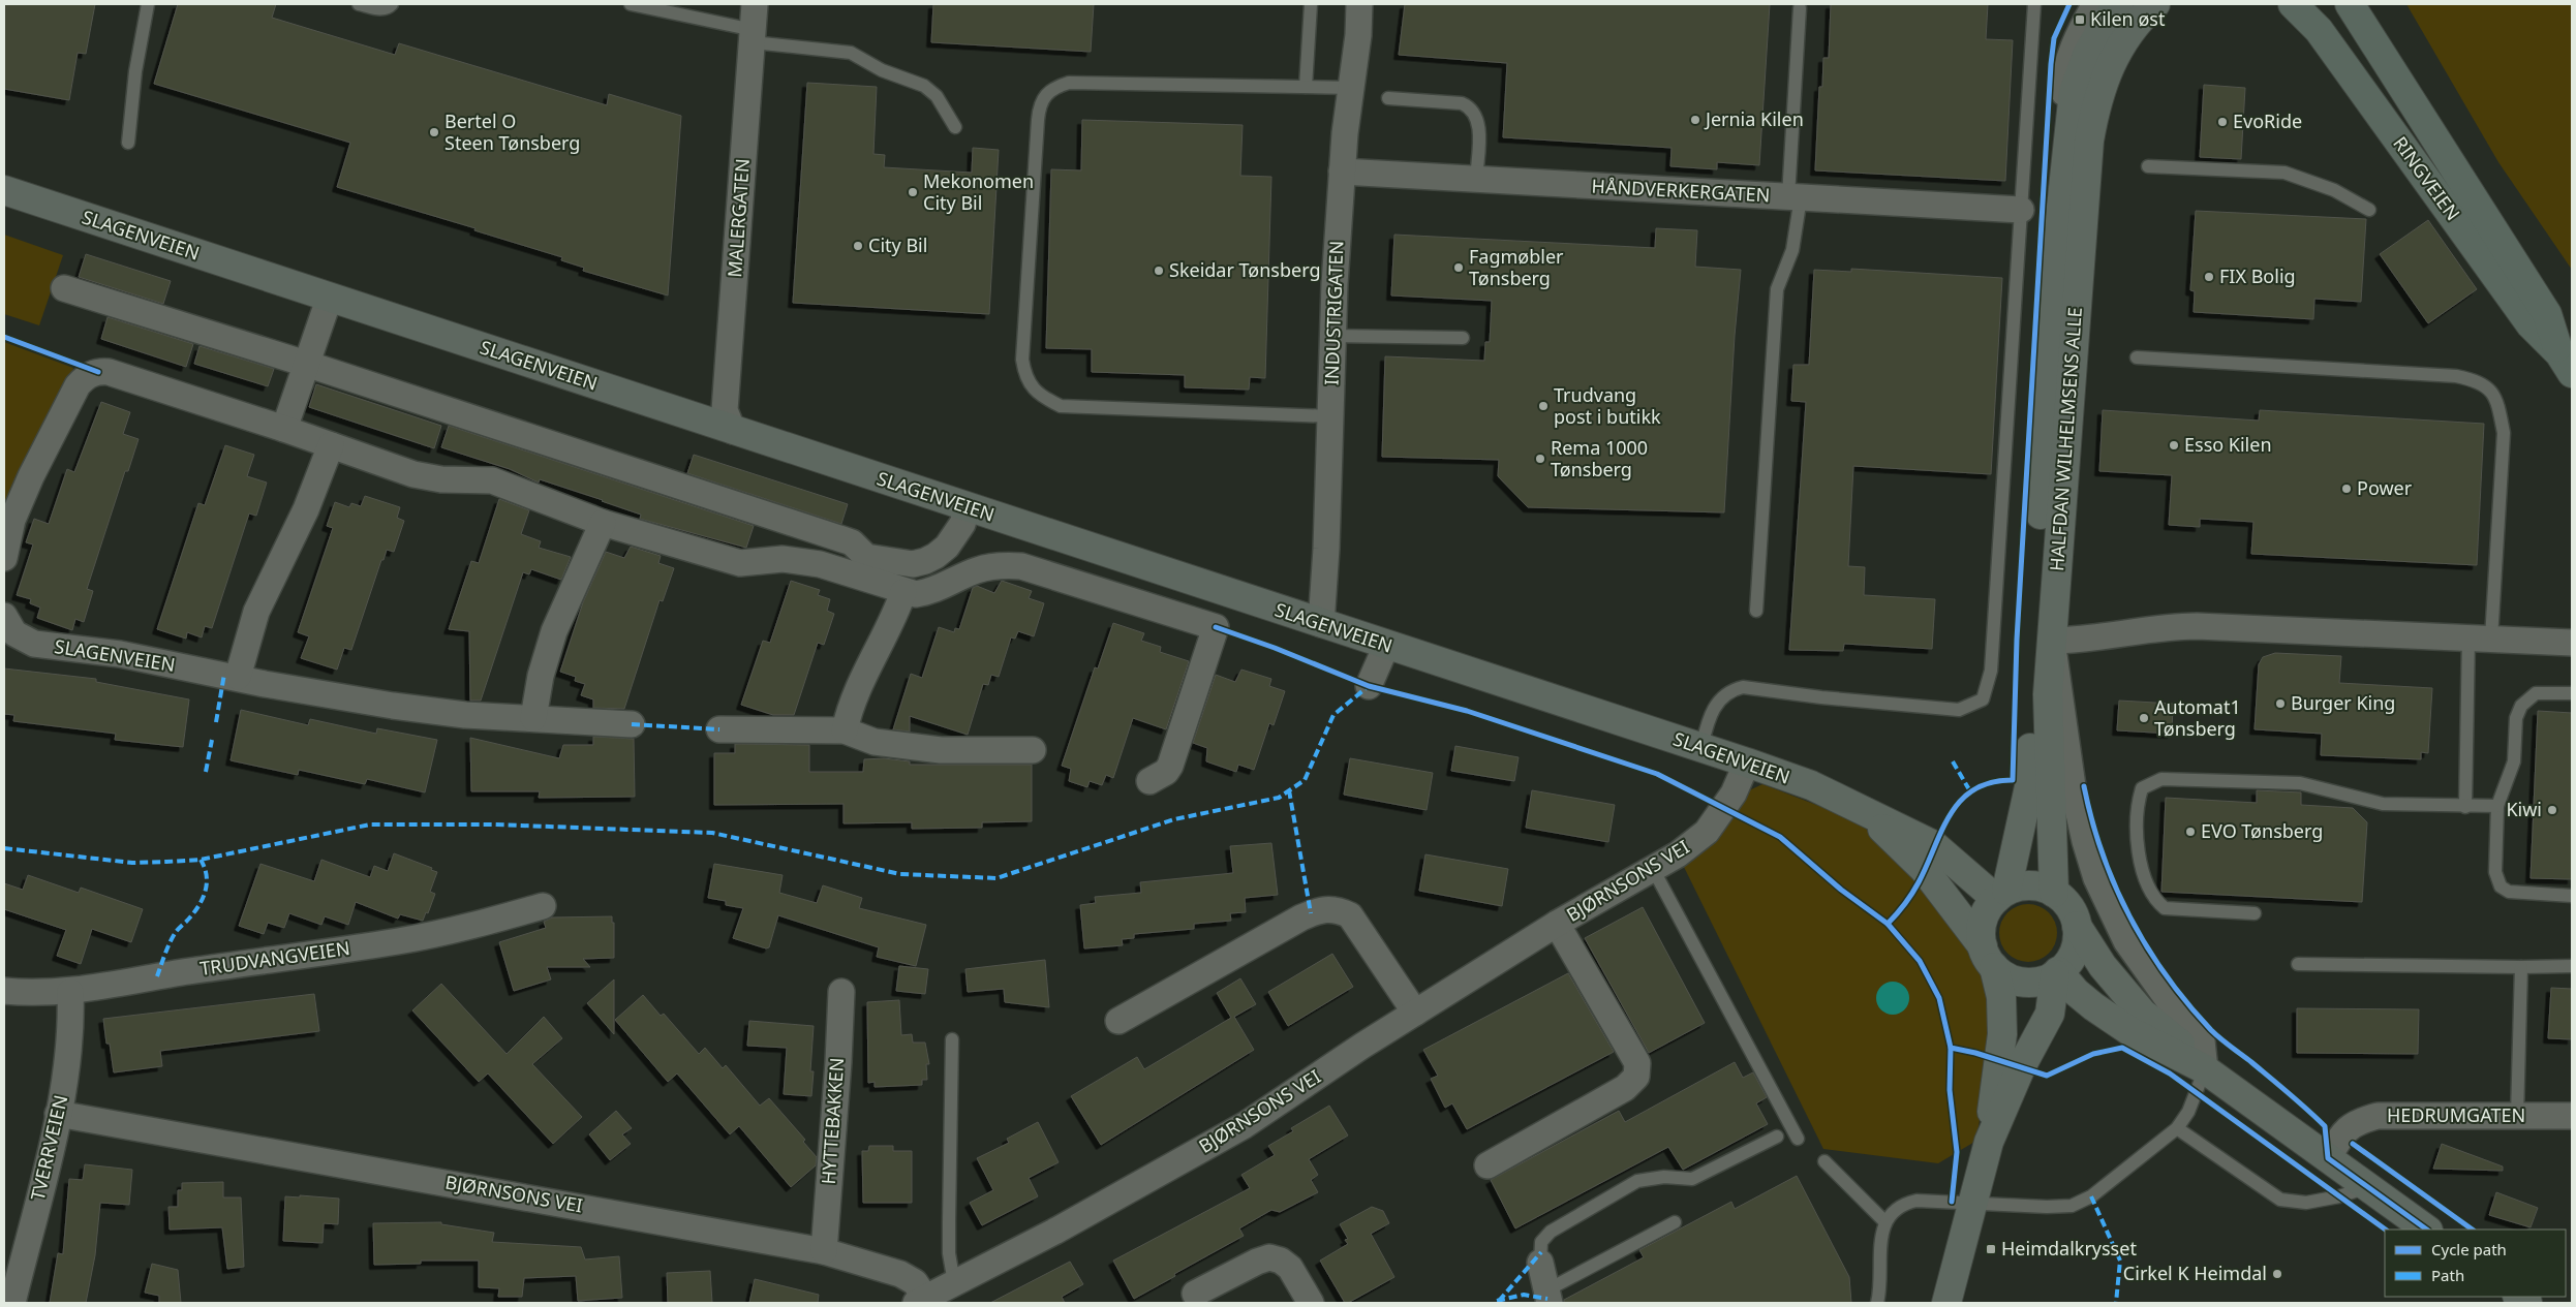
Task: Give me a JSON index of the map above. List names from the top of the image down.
{
  "streets": {
    "main road": ["RINGVEIEN", "SLAGENVEIEN", "HALFDAN WILHELMSENS ALLE"],
    "street": [
      "HÅNDVERKERGATEN",
      "MALERGATEN",
      "INDUSTRIGATEN",
      "BJØRNSONS VEI",
      "TRUDVANGVEIEN",
      "HEDRUMGATEN",
      "HYTTEBAKKEN",
      "TVERRVEIEN"
    ]
  },
  "crossings": [
    ["HÅNDVERKERGATEN", "INDUSTRIGATEN"],
    ["MALERGATEN", "SLAGENVEIEN"],
    ["SLAGENVEIEN", "INDUSTRIGATEN"],
    ["SLAGENVEIEN", "HALFDAN WILHELMSENS ALLE"],
    ["SLAGENVEIEN", "BJØRNSONS VEI"],
    ["BJØRNSONS VEI", "HYTTEBAKKEN"],
    ["BJØRNSONS VEI", "TVERRVEIEN"],
    ["TRUDVANGVEIEN", "TVERRVEIEN"]
  ],
  "places": {
    "transit": ["Kilen øst", "Heimdalkrysset"],
    "other": [
      "Jernia Kilen",
      "EvoRide",
      "Bertel O Steen Tønsberg",
      "Mekonomen City Bil",
      "City Bil",
      "Fagmøbler Tønsberg",
      "Skeidar Tønsberg",
      "FIX Bolig",
      "Trudvang post i butikk",
      "Esso Kilen",
      "Rema 1000 Tønsberg",
      "Power",
      "Burger King",
      "Automat1 Tønsberg",
      "Kiwi",
      "EVO Tønsberg",
      "Cirkel K Heimdal"
    ]
  },
  "legend": ["Cycle path", "Path"]
}
